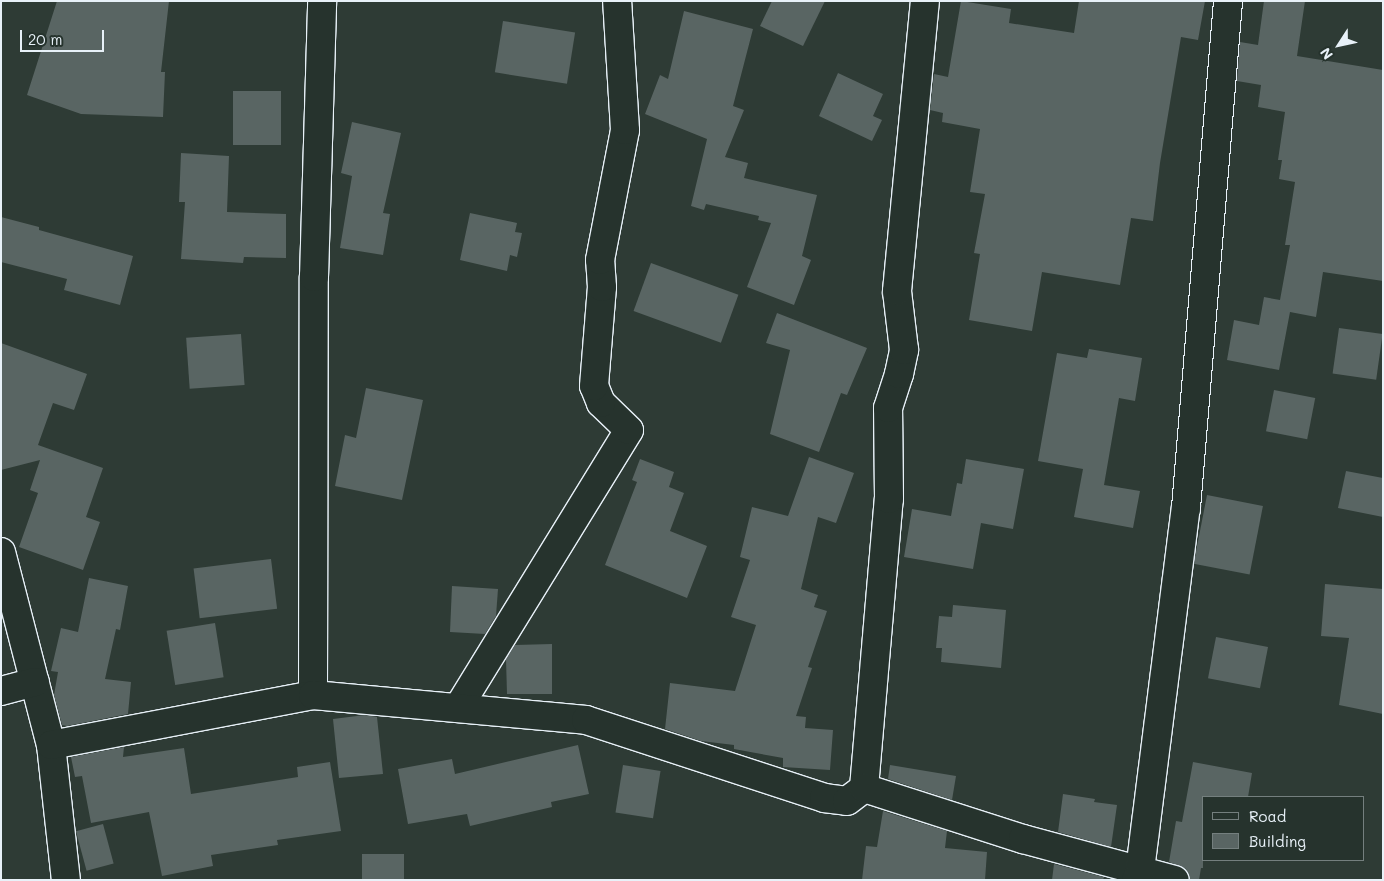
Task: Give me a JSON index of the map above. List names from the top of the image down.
{
  "legend": ["Road", "Building"],
  "scale_bar": "20 m",
  "north": "bottom left"
}
